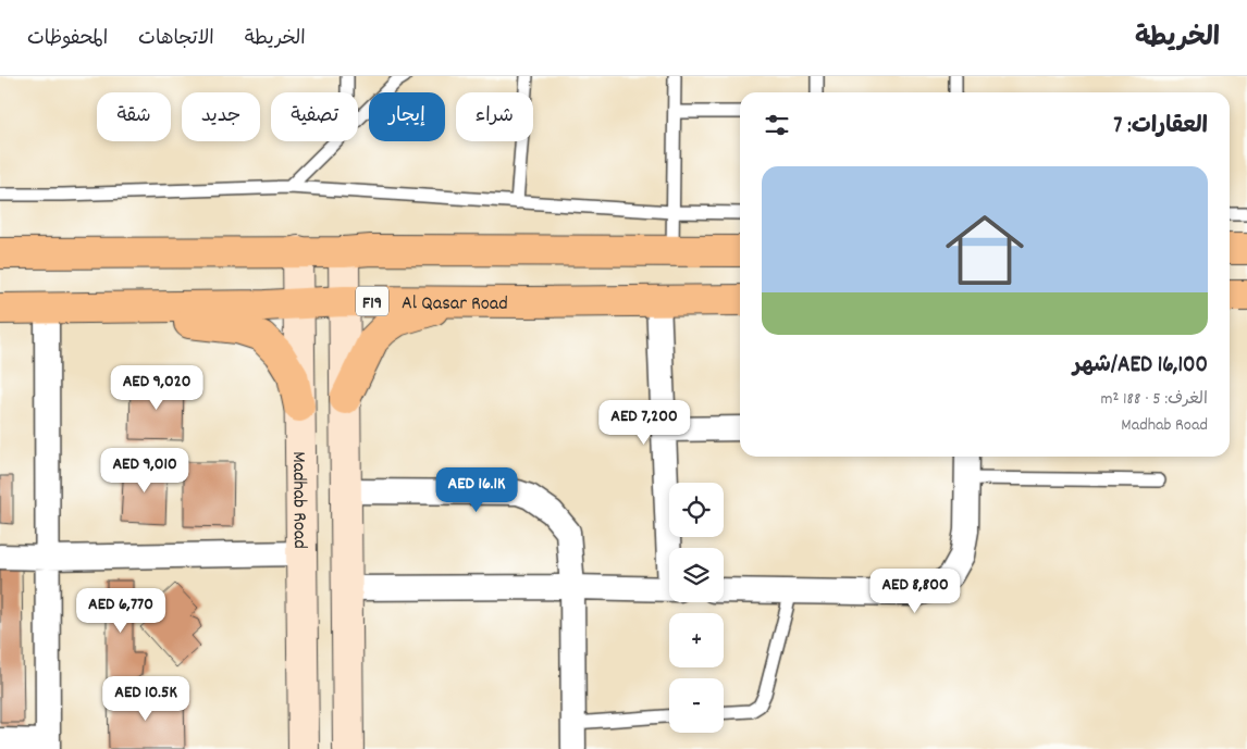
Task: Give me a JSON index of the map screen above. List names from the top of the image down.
{
  "streets": {
    "main road": ["F19", "Al Qasar Road", "Madhab Road"]
  },
  "crossings": [
    ["Al Qasar Road", "Madhab Road"]
  ],
  "page": {
    "header": "الخريطة",
    "nav": ["الخريطة", "الاتجاهات", "المحفوظات"],
    "chip": [
      "شراء",
      "إيجار",
      "تصفية",
      "جديد",
      "شقة"
    ],
    "heading": "العقارات: 7",
    "list": [
      {
        "name": "AED 16,100/شهر",
        "note": "الغرف: 5 · 188 m² · Madhab Road"
      }
    ],
    "price": [
      "AED 9,020",
      "AED 7,200",
      "AED 9,010",
      "AED 16.1K",
      "AED 8,800",
      "AED 6,770",
      "AED 10.5K"
    ],
    "map_buttons": ["+", "−"]
  }
}
